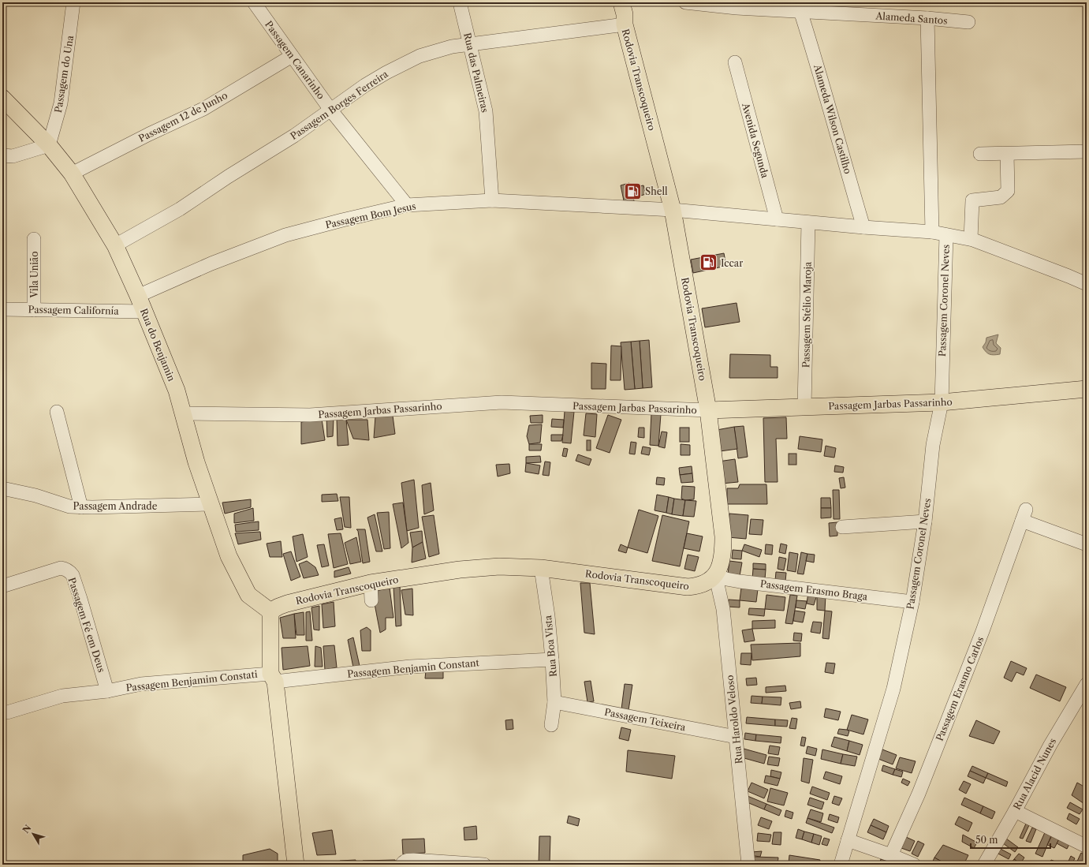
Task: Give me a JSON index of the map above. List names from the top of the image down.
{
  "streets": {
    "main road": ["Rodovia Transcoqueiro", "Rua do Benjamin", "Passagem Jarbas Passarinho"],
    "street": [
      "Alameda Santos",
      "Passagem Canarinho",
      "Rua das Palmeiras",
      "Passagem do Una",
      "Passagem Borges Ferreira",
      "Passagem 12 de Junho",
      "Alameda Wilson Castilho",
      "Avenida Segunda",
      "Passagem Bom Jesus",
      "Vila União",
      "Passagem Coronel Neves",
      "Passagem Californía",
      "Passagem Stélio Maroja",
      "Passagem Andrade",
      "Passagem Erasmo Braga",
      "Passagem Fé em Deus",
      "Rua Boa Vista",
      "Passagem Benjamin Constant",
      "Passagem Benjamim Constati",
      "Passagem Erasmo Carlos",
      "Passagem Teixeira",
      "Rua Haroldo Veloso",
      "Rua Alacid Nunes"
    ]
  },
  "crossings": [
    ["Alameda Santos", "Alameda Wilson Castilho"],
    ["Passagem Canarinho", "Passagem Borges Ferreira"],
    ["Passagem Canarinho", "Passagem 12 de Junho"],
    ["Passagem Canarinho", "Passagem Bom Jesus"],
    ["Rua das Palmeiras", "Passagem Borges Ferreira"],
    ["Rua das Palmeiras", "Passagem Bom Jesus"],
    ["Passagem do Una", "Rua do Benjamin"],
    ["Rodovia Transcoqueiro", "Passagem Borges Ferreira"],
    ["Rodovia Transcoqueiro", "Passagem Bom Jesus"],
    ["Rodovia Transcoqueiro", "Rua do Benjamin"],
    ["Rodovia Transcoqueiro", "Passagem Jarbas Passarinho"],
    ["Rodovia Transcoqueiro", "Passagem Erasmo Braga"],
    ["Rodovia Transcoqueiro", "Rua Boa Vista"],
    ["Rodovia Transcoqueiro", "Rua Haroldo Veloso"],
    ["Passagem Borges Ferreira", "Rua do Benjamin"],
    ["Passagem 12 de Junho", "Rua do Benjamin"],
    ["Passagem Bom Jesus", "Rua do Benjamin"],
    ["Vila União", "Passagem Californía"],
    ["Passagem Coronel Neves", "Passagem Jarbas Passarinho"],
    ["Passagem Coronel Neves", "Passagem Erasmo Braga"],
    ["Passagem Californía", "Rua do Benjamin"],
    ["Passagem Stélio Maroja", "Passagem Jarbas Passarinho"],
    ["Rua do Benjamin", "Passagem Jarbas Passarinho"],
    ["Rua do Benjamin", "Passagem Andrade"],
    ["Passagem Erasmo Braga", "Rua Haroldo Veloso"],
    ["Passagem Fé em Deus", "Passagem Benjamim Constati"],
    ["Rua Boa Vista", "Passagem Benjamin Constant"],
    ["Rua Boa Vista", "Passagem Teixeira"],
    ["Passagem Benjamin Constant", "Passagem Benjamim Constati"],
    ["Passagem Teixeira", "Rua Haroldo Veloso"]
  ],
  "places": {
    "fuel station": ["Shell", "Iccar"]
  },
  "scale_bar": "50 m",
  "north": "top left"
}
